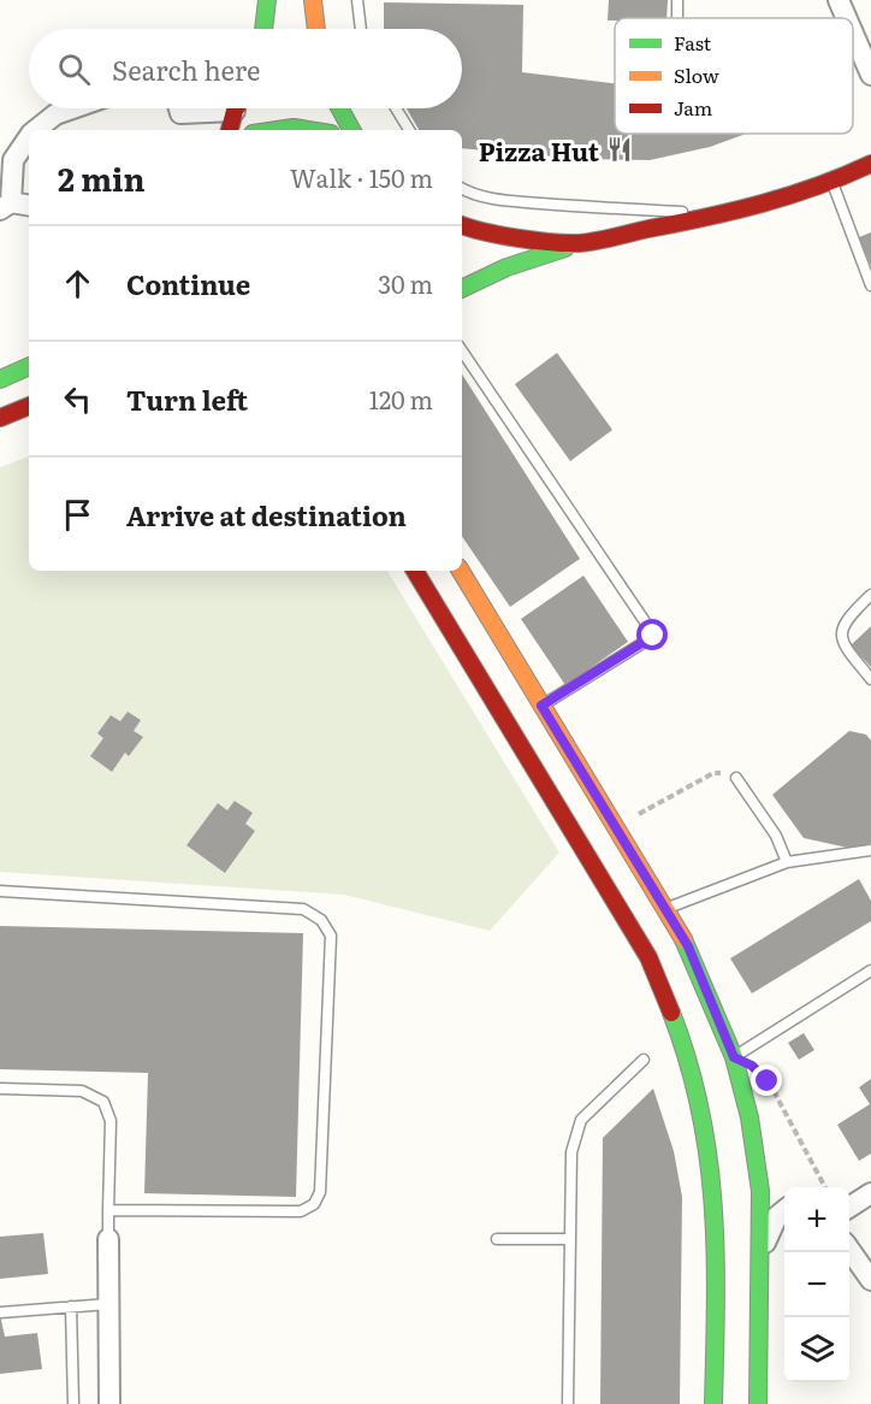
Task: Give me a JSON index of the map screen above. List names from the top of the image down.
{
  "places": {
    "restaurant": ["Pizza Hut"]
  },
  "legend": ["Fast", "Slow", "Jam"],
  "page": {
    "search": "Search here",
    "heading": ["2 min", "Walk · 150 m"],
    "list": [
      ["Continue", "30 m"],
      ["Turn left", "120 m"],
      "Arrive at destination"
    ],
    "map_buttons": ["+", "−"]
  }
}
